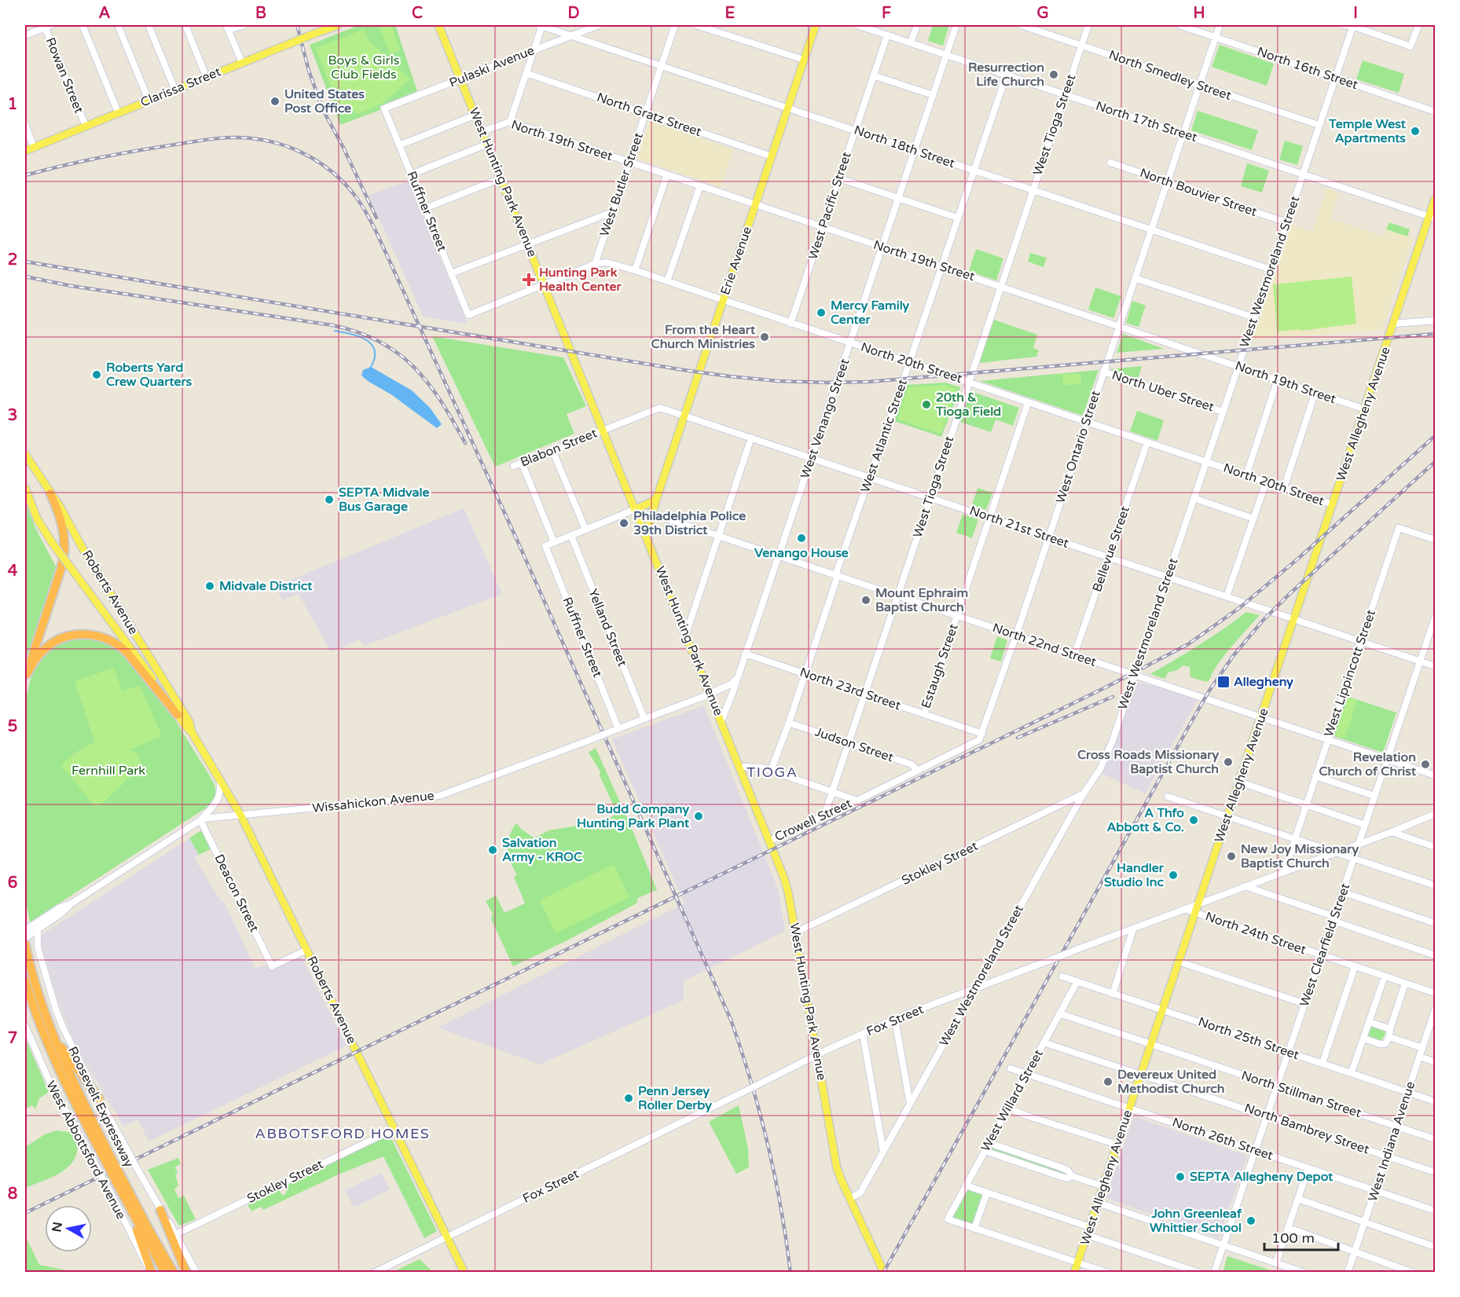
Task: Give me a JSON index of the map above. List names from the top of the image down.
{
  "streets": {
    "highway": ["Roosevelt Expressway"],
    "main road": [
      "Clarissa Street",
      "West Hunting Park Avenue",
      "Erie Avenue",
      "West Allegheny Avenue",
      "Roberts Avenue"
    ],
    "street": [
      "Pulaski Avenue",
      "North 16th Street",
      "Rowan Street",
      "North Smedley Street",
      "North Gratz Street",
      "North 17th Street",
      "West Tioga Street",
      "North 19th Street",
      "North 18th Street",
      "West Butler Street",
      "North Bouvier Street",
      "West Pacific Street",
      "Ruffner Street",
      "West Westmoreland Street",
      "North 20th Street",
      "North Uber Street",
      "West Venango Street",
      "West Atlantic Street",
      "West Ontario Street",
      "Blabon Street",
      "North 21st Street",
      "Bellevue Street",
      "Yelland Street",
      "North 22nd Street",
      "Estaugh Street",
      "West Lippincott Street",
      "North 23rd Street",
      "Judson Street",
      "Wissahickon Avenue",
      "Crowell Street",
      "Stokley Street",
      "Deacon Street",
      "North 24th Street",
      "West Clearfield Street",
      "Fox Street",
      "North 25th Street",
      "North Stillman Street",
      "West Willard Street",
      "North Bambrey Street",
      "North 26th Street",
      "West Indiana Avenue",
      "West Abbottsford Avenue"
    ]
  },
  "crossings": [
    ["Pulaski Avenue", "North 18th Street"],
    ["Pulaski Avenue", "West Hunting Park Avenue"],
    ["Pulaski Avenue", "Ruffner Street"],
    ["North 16th Street", "West Westmoreland Street"],
    ["North 16th Street", "West Ontario Street"],
    ["Rowan Street", "Clarissa Street"],
    ["North Smedley Street", "West Tioga Street"],
    ["North Smedley Street", "West Westmoreland Street"],
    ["North Smedley Street", "West Ontario Street"],
    ["North Gratz Street", "West Butler Street"],
    ["North Gratz Street", "Erie Avenue"],
    ["North 17th Street", "West Tioga Street"],
    ["North 17th Street", "West Pacific Street"],
    ["North 17th Street", "West Westmoreland Street"],
    ["North 17th Street", "West Allegheny Avenue"],
    ["North 17th Street", "West Venango Street"],
    ["North 17th Street", "West Atlantic Street"],
    ["North 17th Street", "West Ontario Street"],
    ["West Tioga Street", "North 19th Street"],
    ["West Tioga Street", "North 18th Street"],
    ["West Tioga Street", "North 20th Street"],
    ["West Tioga Street", "North 21st Street"],
    ["West Tioga Street", "North 22nd Street"],
    ["West Tioga Street", "North 23rd Street"],
    ["West Tioga Street", "Judson Street"],
    ["West Tioga Street", "Crowell Street"],
    ["North 19th Street", "West Hunting Park Avenue"],
    ["North 19th Street", "West Butler Street"],
    ["North 19th Street", "West Pacific Street"],
    ["North 19th Street", "Erie Avenue"],
    ["North 19th Street", "West Westmoreland Street"],
    ["North 19th Street", "West Allegheny Avenue"],
    ["North 19th Street", "West Venango Street"],
    ["North 19th Street", "West Atlantic Street"],
    ["North 19th Street", "West Ontario Street"],
    ["North 18th Street", "West Butler Street"],
    ["North 18th Street", "West Pacific Street"],
    ["North 18th Street", "Erie Avenue"],
    ["North 18th Street", "West Westmoreland Street"],
    ["North 18th Street", "West Venango Street"],
    ["North 18th Street", "West Atlantic Street"],
    ["North 18th Street", "West Ontario Street"],
    ["West Hunting Park Avenue", "Erie Avenue"],
    ["West Hunting Park Avenue", "West Westmoreland Street"],
    ["West Hunting Park Avenue", "North 20th Street"],
    ["West Hunting Park Avenue", "West Venango Street"],
    ["West Hunting Park Avenue", "Blabon Street"],
    ["West Hunting Park Avenue", "North 21st Street"],
    ["West Hunting Park Avenue", "Wissahickon Avenue"],
    ["West Hunting Park Avenue", "Crowell Street"],
    ["West Hunting Park Avenue", "Stokley Street"],
    ["West Hunting Park Avenue", "Fox Street"],
    ["West Butler Street", "North 20th Street"],
    ["North Bouvier Street", "West Westmoreland Street"],
    ["North Bouvier Street", "West Ontario Street"],
    ["West Pacific Street", "North 20th Street"],
    ["Ruffner Street", "North 20th Street"],
    ["Ruffner Street", "Wissahickon Avenue"],
    ["Erie Avenue", "North 20th Street"],
    ["Erie Avenue", "North 21st Street"],
    ["Erie Avenue", "North 22nd Street"],
    ["West Westmoreland Street", "North 20th Street"],
    ["West Westmoreland Street", "North Uber Street"],
    ["West Westmoreland Street", "North 21st Street"],
    ["West Westmoreland Street", "North 22nd Street"],
    ["West Westmoreland Street", "Stokley Street"],
    ["West Westmoreland Street", "Fox Street"],
    ["North 20th Street", "West Allegheny Avenue"],
    ["North 20th Street", "West Venango Street"],
    ["North 20th Street", "West Atlantic Street"],
    ["North 20th Street", "West Ontario Street"],
    ["North 20th Street", "Bellevue Street"],
    ["North 20th Street", "Estaugh Street"],
    ["North Uber Street", "West Ontario Street"],
    ["West Allegheny Avenue", "North 21st Street"],
    ["West Allegheny Avenue", "North 22nd Street"],
    ["West Allegheny Avenue", "North 24th Street"],
    ["West Allegheny Avenue", "Fox Street"],
    ["West Allegheny Avenue", "North 25th Street"],
    ["West Allegheny Avenue", "North Stillman Street"],
    ["West Allegheny Avenue", "North Bambrey Street"],
    ["West Allegheny Avenue", "North 26th Street"],
    ["West Venango Street", "North 21st Street"],
    ["West Venango Street", "North 22nd Street"],
    ["West Venango Street", "North 23rd Street"],
    ["West Atlantic Street", "North 21st Street"],
    ["West Atlantic Street", "North 22nd Street"],
    ["West Atlantic Street", "North 23rd Street"],
    ["West Atlantic Street", "Judson Street"],
    ["West Ontario Street", "North 21st Street"],
    ["West Ontario Street", "North 22nd Street"],
    ["West Ontario Street", "North 23rd Street"],
    ["Blabon Street", "North 21st Street"],
    ["North 21st Street", "Bellevue Street"],
    ["North 21st Street", "Estaugh Street"],
    ["North 21st Street", "West Lippincott Street"],
    ["North 21st Street", "West Clearfield Street"],
    ["Bellevue Street", "North 22nd Street"],
    ["Roberts Avenue", "Wissahickon Avenue"],
    ["Roberts Avenue", "Stokley Street"],
    ["Roberts Avenue", "Deacon Street"],
    ["Roberts Avenue", "Fox Street"],
    ["Yelland Street", "Wissahickon Avenue"],
    ["North 22nd Street", "Estaugh Street"],
    ["North 22nd Street", "West Lippincott Street"],
    ["North 22nd Street", "West Clearfield Street"],
    ["Estaugh Street", "North 23rd Street"],
    ["West Lippincott Street", "Fox Street"],
    ["Wissahickon Avenue", "Deacon Street"],
    ["North 24th Street", "West Clearfield Street"],
    ["North 24th Street", "Fox Street"],
    ["West Clearfield Street", "Fox Street"],
    ["West Clearfield Street", "North 25th Street"],
    ["West Clearfield Street", "North Stillman Street"],
    ["West Clearfield Street", "North Bambrey Street"],
    ["West Clearfield Street", "North 26th Street"],
    ["North 25th Street", "West Willard Street"],
    ["North 25th Street", "West Indiana Avenue"],
    ["North Stillman Street", "West Willard Street"],
    ["North Stillman Street", "West Indiana Avenue"],
    ["West Willard Street", "North Bambrey Street"],
    ["West Willard Street", "North 26th Street"],
    ["North Bambrey Street", "West Indiana Avenue"],
    ["North 26th Street", "West Indiana Avenue"]
  ],
  "districts": ["TIOGA", "ABBOTSFORD HOMES"],
  "parks": ["Boys & Girls Club Fields", "Fernhill Park"],
  "places": {
    "other": [
      "Resurrection Life Church",
      "United States Post Office",
      "Temple West Apartments",
      "Mercy Family Center",
      "From the Heart Church Ministries",
      "Roberts Yard Crew Quarters",
      "20th & Tioga Field",
      "SEPTA Midvale Bus Garage",
      "Philadelphia Police 39th District",
      "Venango House",
      "Midvale District",
      "Mount Ephraim Baptist Church",
      "Cross Roads Missionary Baptist Church",
      "Revelation Church of Christ",
      "Budd Company Hunting Park Plant",
      "A Thfo Abbott & Co.",
      "Salvation Army - KROC",
      "New Joy Missionary Baptist Church",
      "Handler Studio Inc",
      "Devereux United Methodist Church",
      "Penn Jersey Roller Derby",
      "SEPTA Allegheny Depot",
      "John Greenleaf Whittier School"
    ],
    "health": ["Hunting Park Health Center"],
    "transit": ["Allegheny"]
  },
  "scale_bar": "100 m",
  "north": "left",
  "grid": {
    "columns": [
      "A",
      "B",
      "C",
      "D",
      "E",
      "F",
      "G",
      "H",
      "I"
    ],
    "rows": [
      "1",
      "2",
      "3",
      "4",
      "5",
      "6",
      "7",
      "8"
    ]
  }
}
